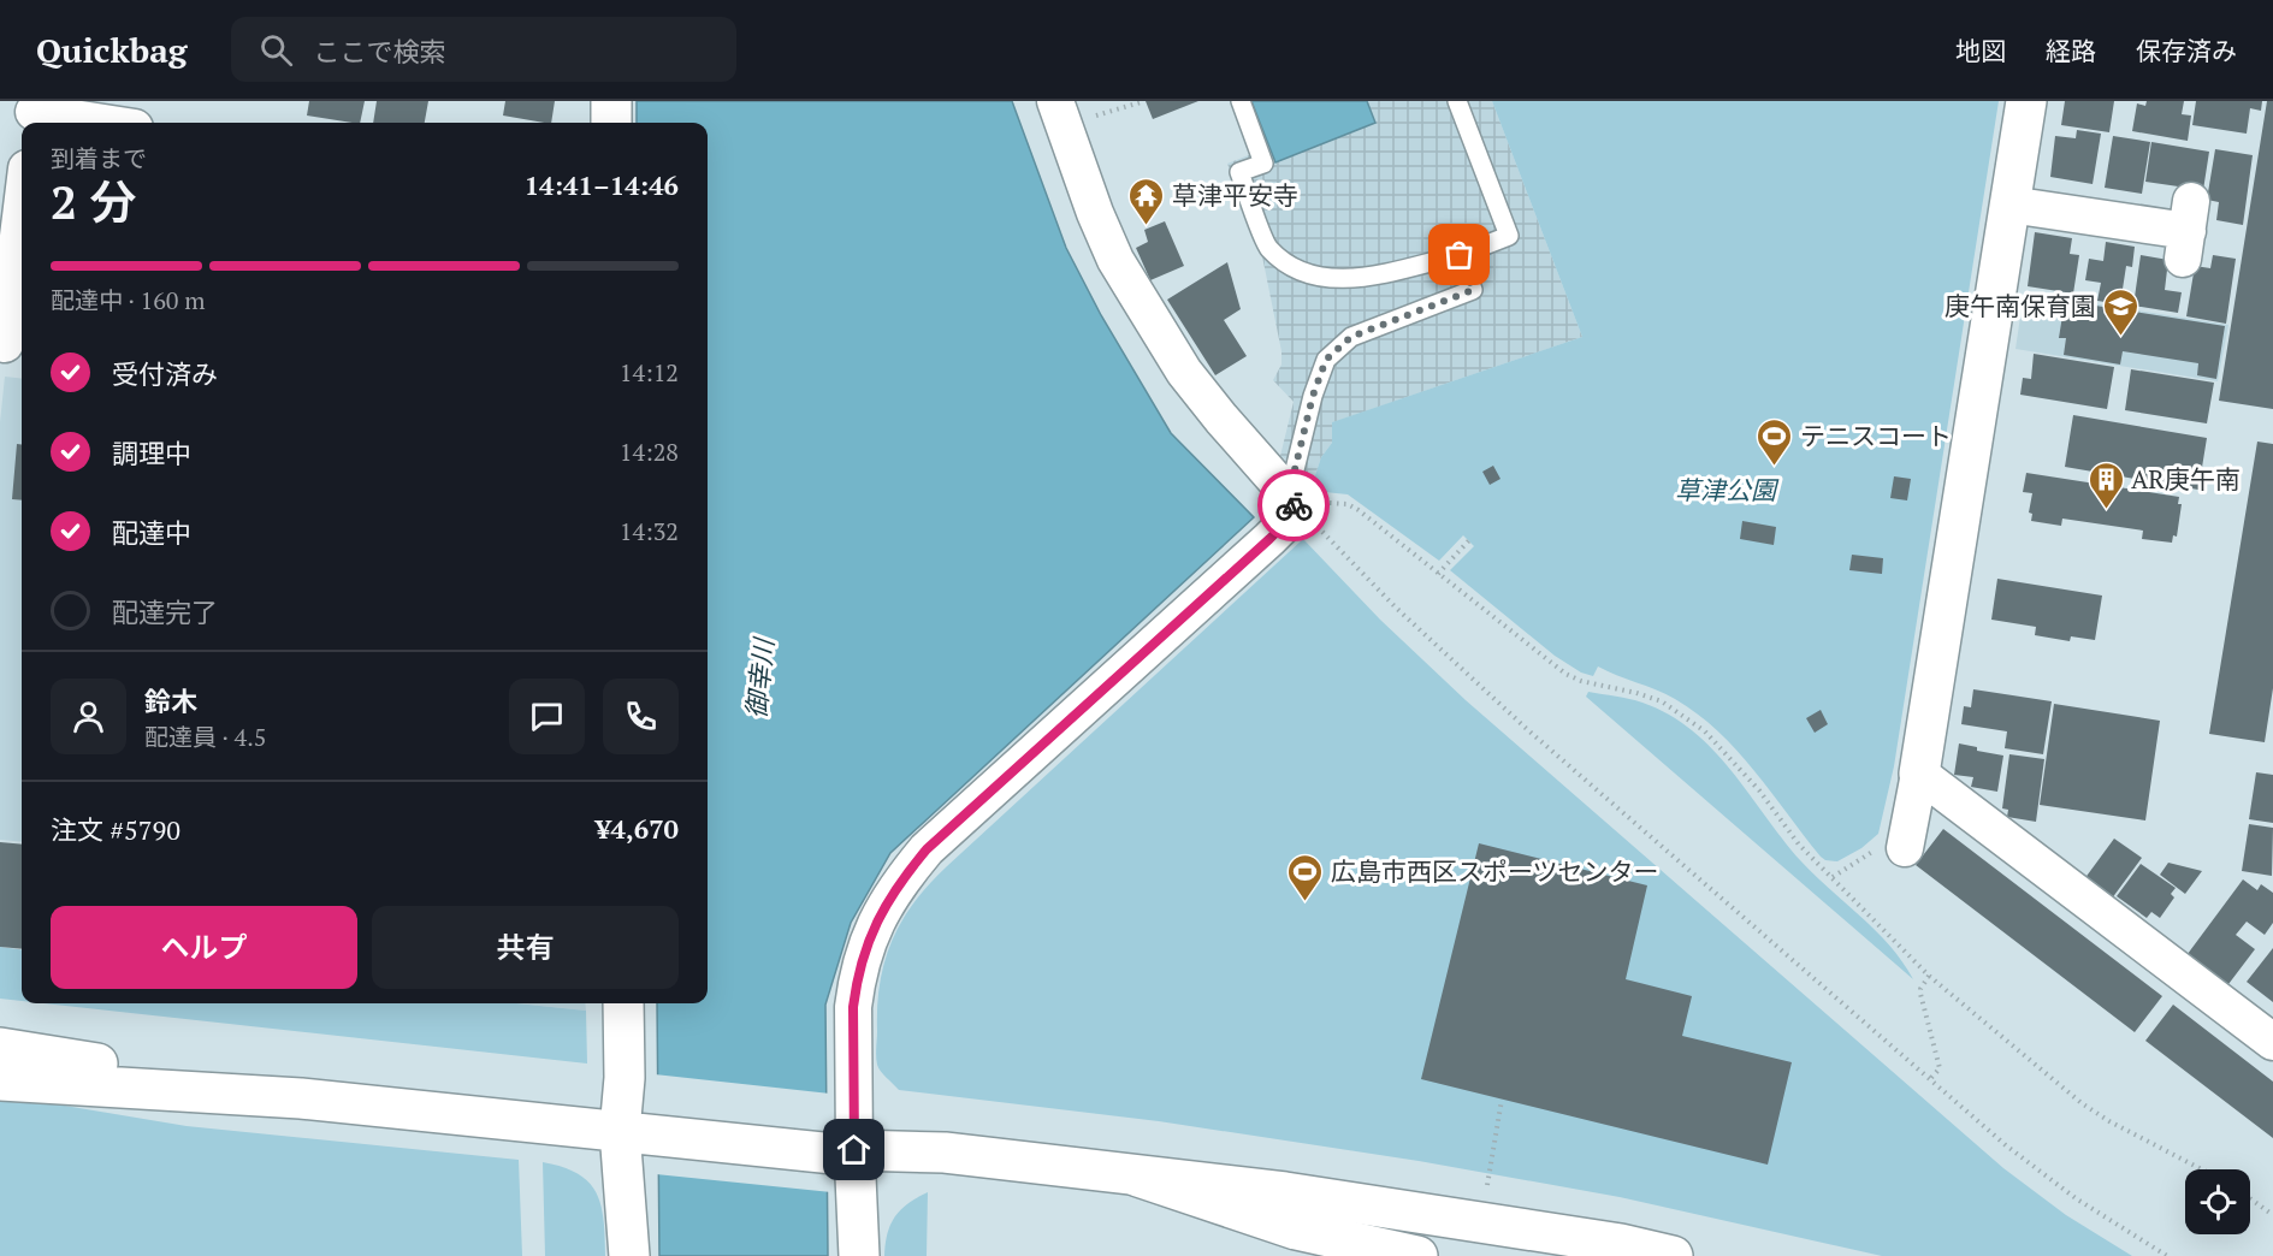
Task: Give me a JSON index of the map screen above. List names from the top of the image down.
{
  "water": ["御幸川"],
  "parks": ["草津公園"],
  "places": {
    "temple": ["草津平安寺"],
    "school or university": ["庚午南保育園"],
    "sports": ["テニスコート", "広島市西区スポーツセンター"],
    "building": ["AR庚午南"]
  },
  "page": {
    "header": "Quickbag",
    "search": "ここで検索",
    "nav": ["地図", "経路", "保存済み"],
    "heading": ["2 分", "到着まで", "14:41–14:46"],
    "panel": [
      "鈴木",
      "配達員 · 4.5",
      "注文 #5790",
      "¥4,670"
    ],
    "bar": "配達中 · 160 m",
    "list": [
      ["受付済み", "14:12"],
      ["調理中", "14:28"],
      ["配達中", "14:32"],
      "配達完了"
    ],
    "buttons": ["ヘルプ", "共有"]
  }
}
